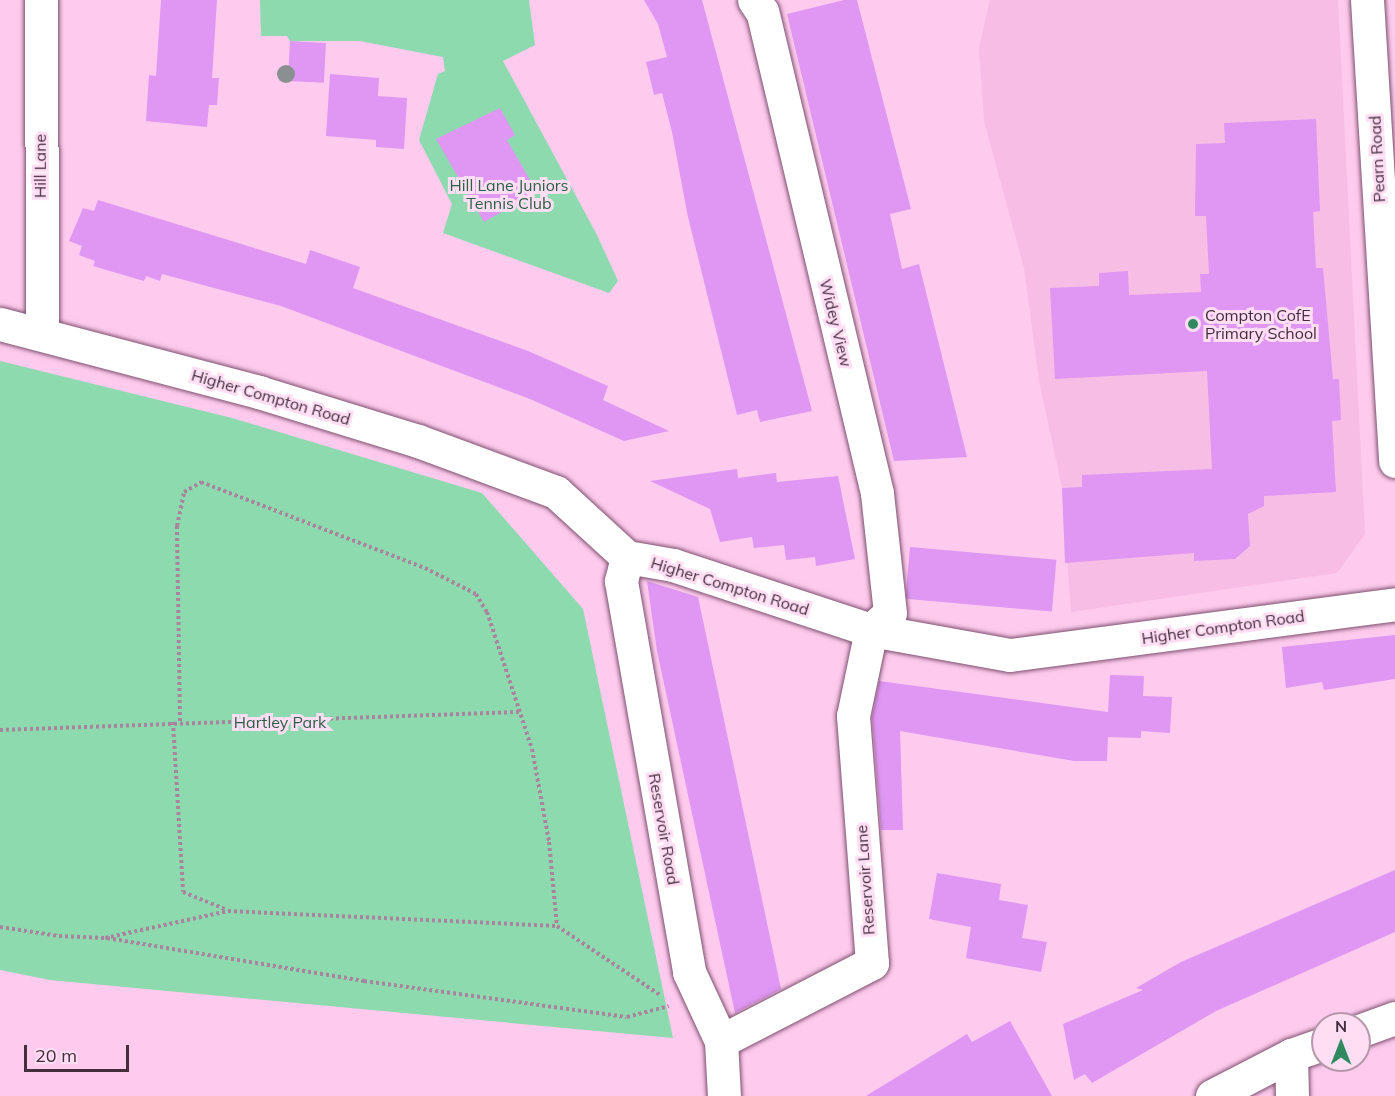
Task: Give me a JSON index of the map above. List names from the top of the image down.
{
  "streets": {
    "street": [
      "Pearn Road",
      "Hill Lane",
      "Widey View",
      "Higher Compton Road",
      "Reservoir Road",
      "Reservoir Lane"
    ]
  },
  "crossings": [
    ["Hill Lane", "Higher Compton Road"],
    ["Widey View", "Higher Compton Road"],
    ["Widey View", "Reservoir Lane"],
    ["Higher Compton Road", "Reservoir Road"],
    ["Higher Compton Road", "Reservoir Lane"],
    ["Reservoir Road", "Reservoir Lane"]
  ],
  "parks": ["Hill Lane Juniors Tennis Club", "Hartley Park"],
  "places": ["Compton CofE Primary School"],
  "scale_bar": "20 m",
  "north": "top"
}
